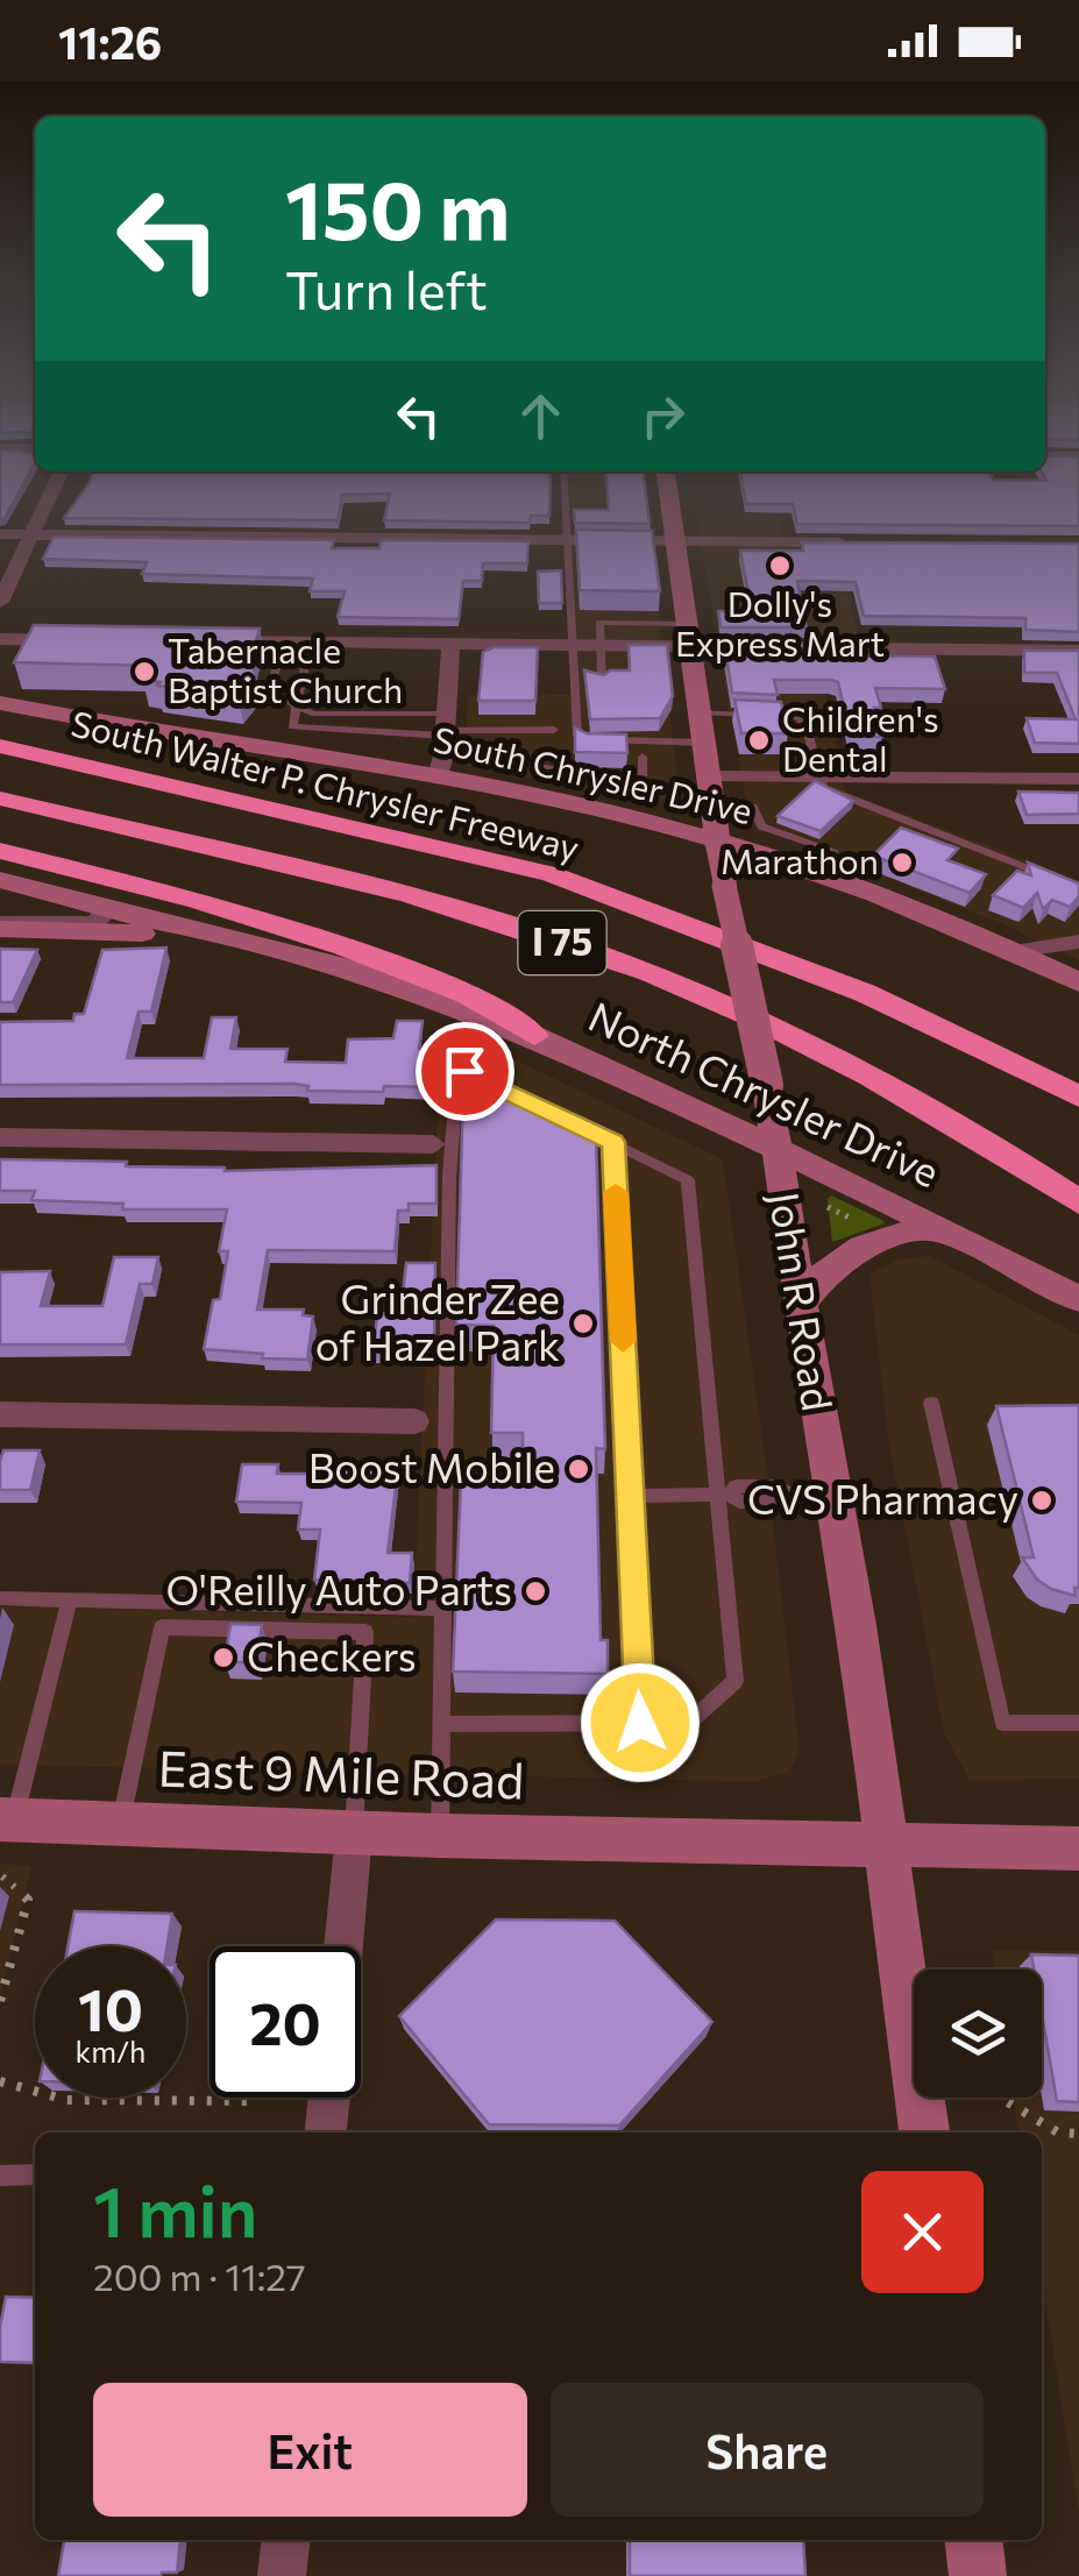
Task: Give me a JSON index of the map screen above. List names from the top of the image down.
{
  "streets": {
    "highway": ["South Walter P. Chrysler Freeway", "I 75"],
    "main road": [
      "South Chrysler Drive",
      "North Chrysler Drive",
      "John R Road",
      "East 9 Mile Road"
    ]
  },
  "crossings": [
    ["South Chrysler Drive", "John R Road"],
    ["North Chrysler Drive", "John R Road"],
    ["John R Road", "East 9 Mile Road"]
  ],
  "places": [
    "Dolly's Express Mart",
    "Tabernacle Baptist Church",
    "Children's Dental",
    "Marathon",
    "Grinder Zee of Hazel Park",
    "Boost Mobile",
    "CVS Pharmacy",
    "O'Reilly Auto Parts",
    "Checkers"
  ],
  "page": {
    "status": "11:26",
    "turn": ["150 m", "Turn left"],
    "speed": "10 km/h",
    "limit": "20",
    "heading": ["1 min", "200 m · 11:27"],
    "buttons": ["Exit", "Share"]
  }
}
